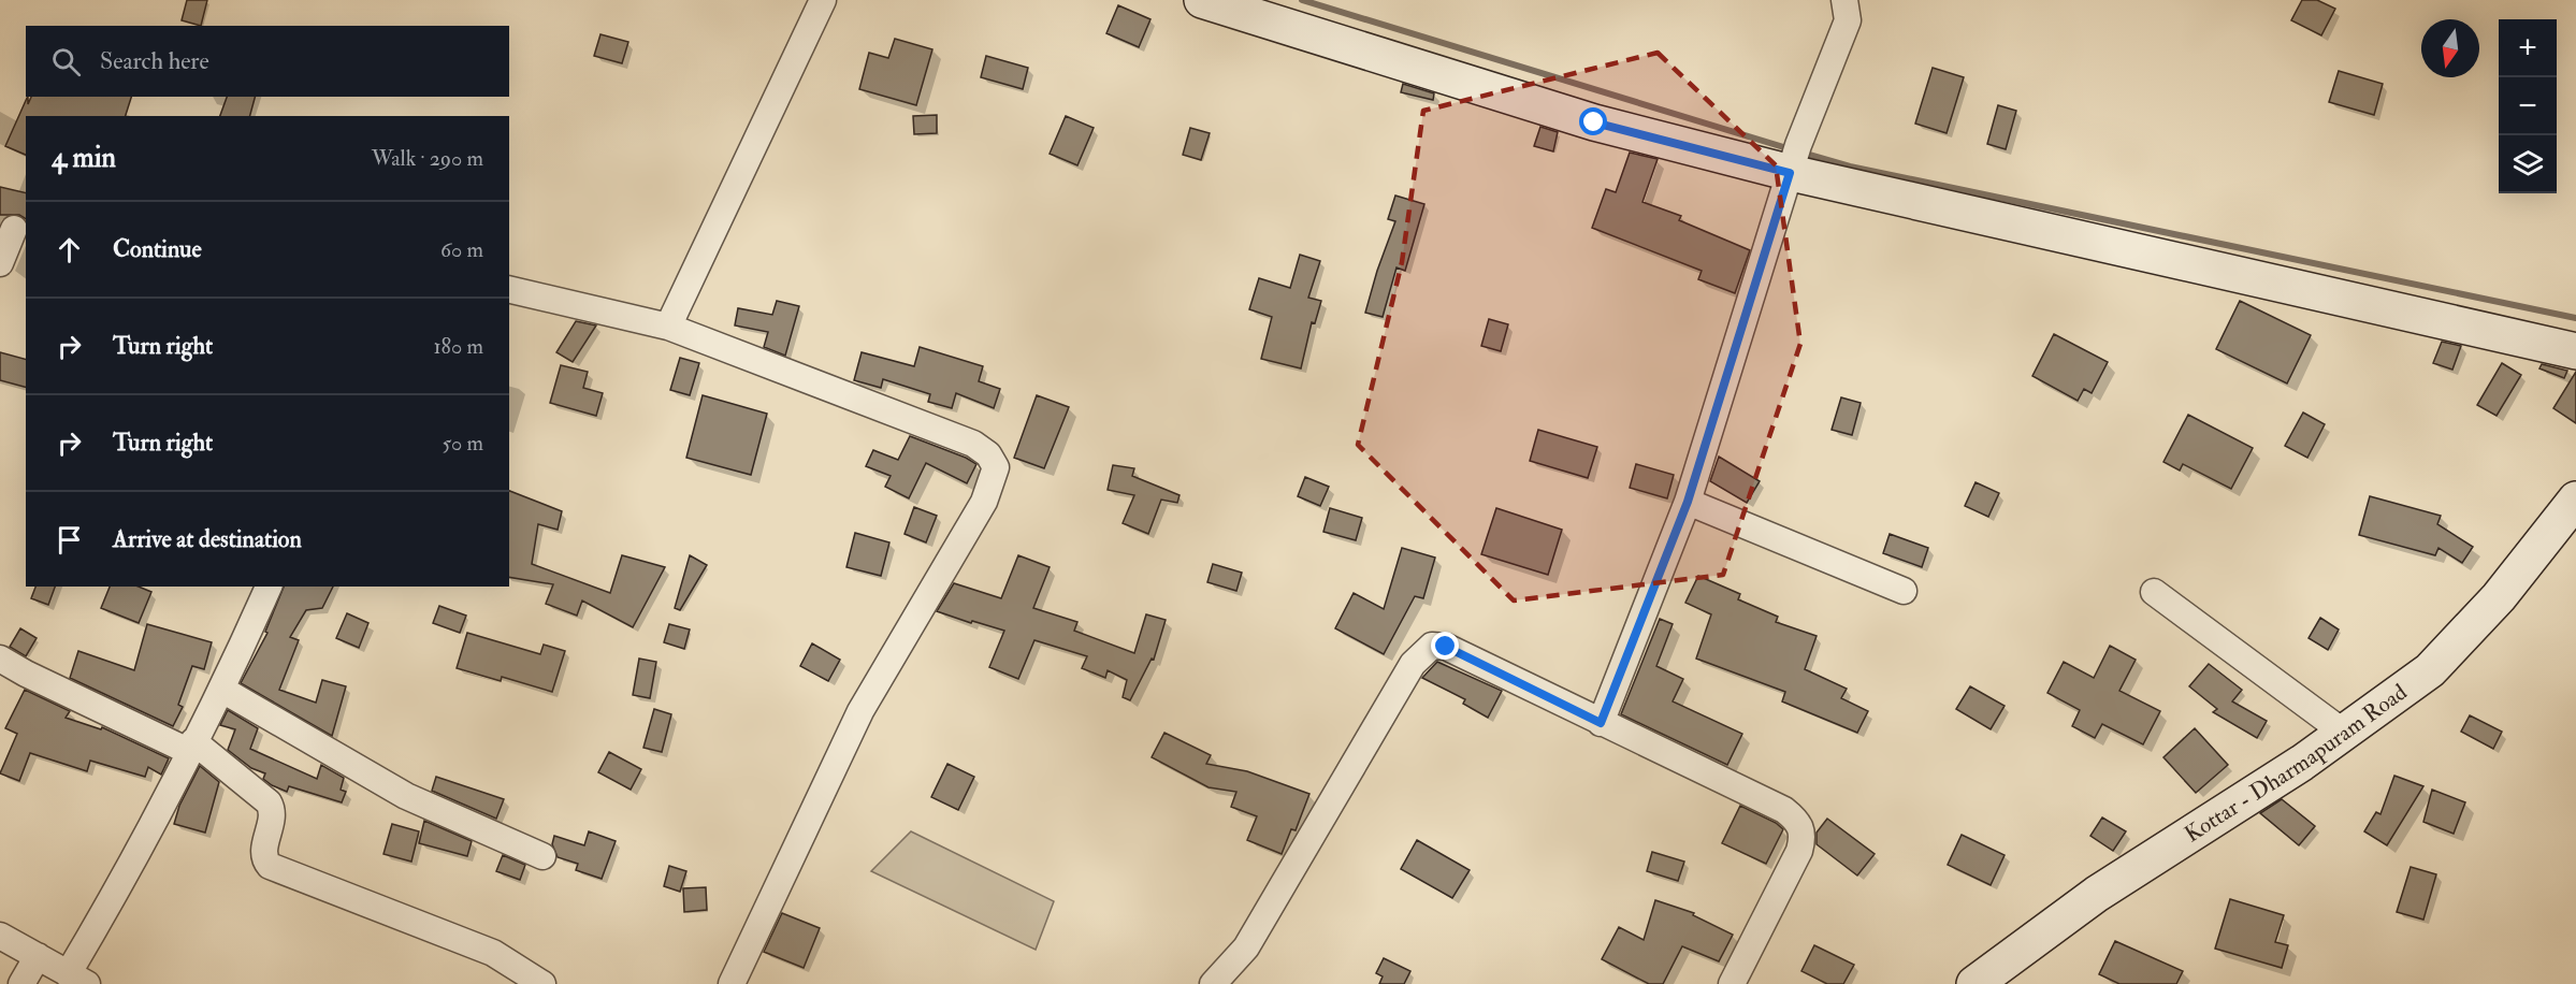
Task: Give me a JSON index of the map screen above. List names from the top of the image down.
{
  "streets": {
    "street": ["Kottar - Dharmapuram Road"]
  },
  "north": "bottom",
  "page": {
    "map_buttons": ["+", "−"],
    "search": "Search here",
    "heading": ["4 min", "Walk · 290 m"],
    "list": [
      ["Continue", "60 m"],
      ["Turn right", "180 m"],
      ["Turn right", "50 m"],
      "Arrive at destination"
    ]
  }
}
